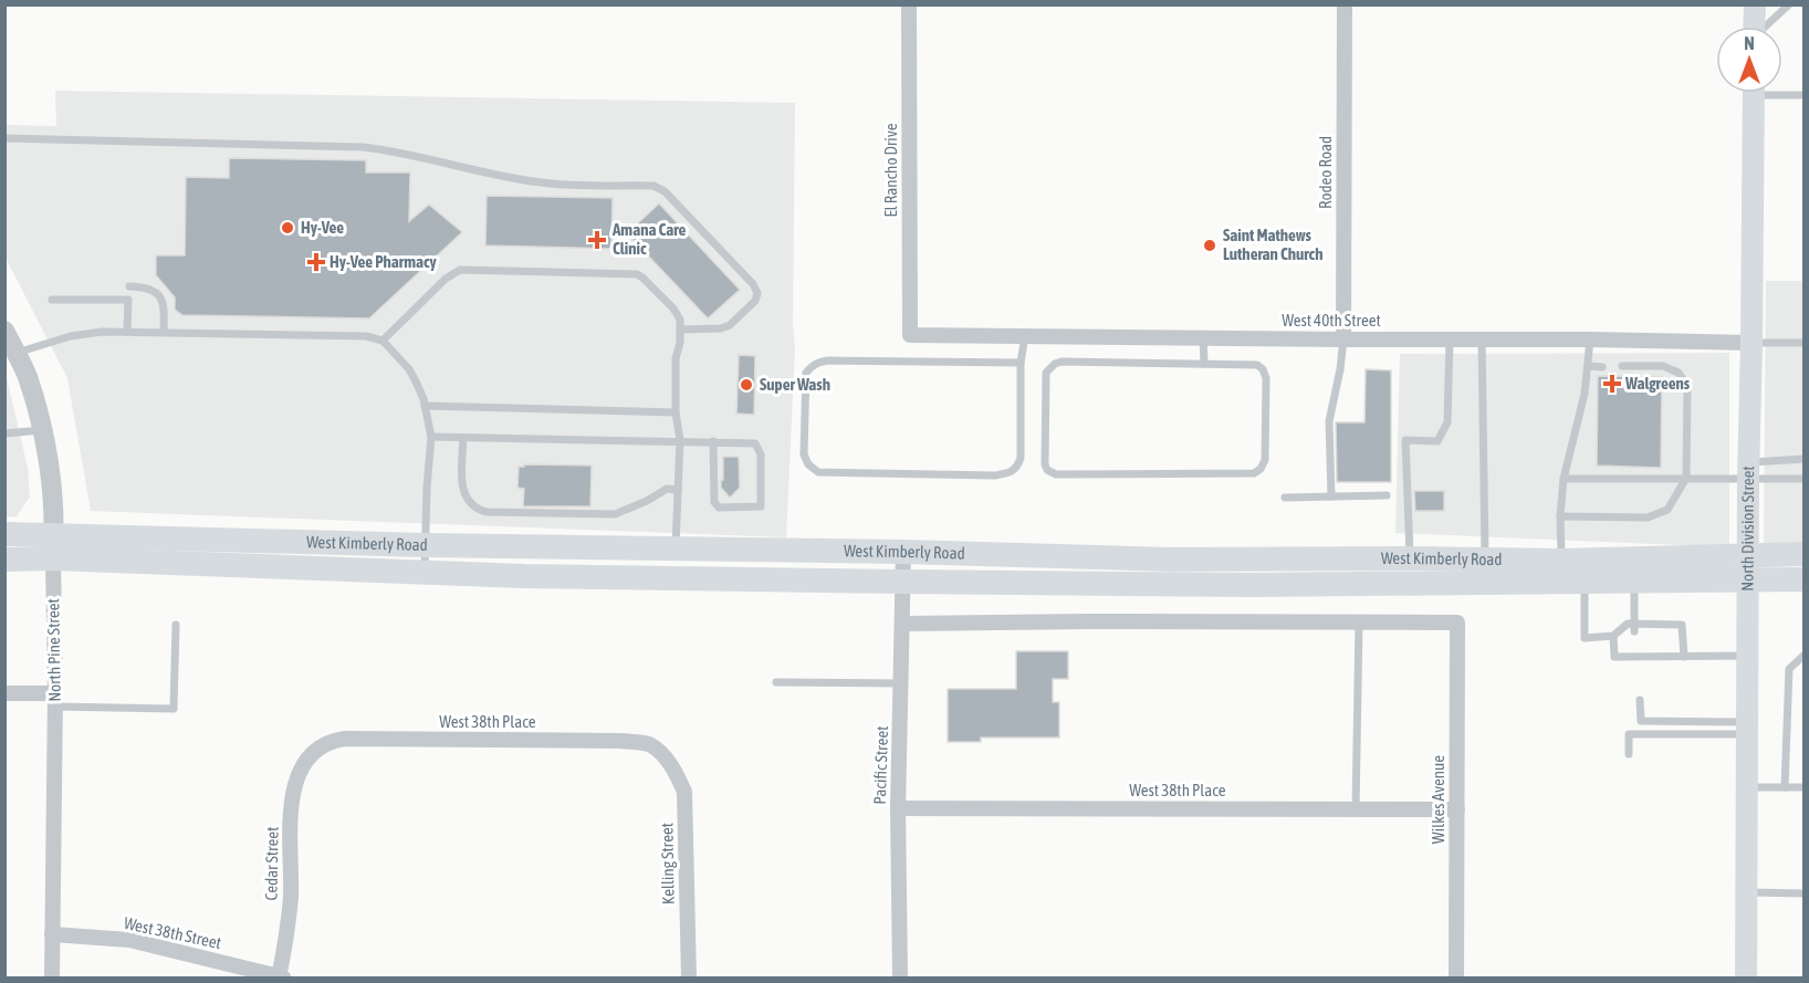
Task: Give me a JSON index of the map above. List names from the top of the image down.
{
  "streets": {
    "main road": ["North Division Street", "West Kimberly Road"],
    "street": [
      "El Rancho Drive",
      "Rodeo Road",
      "West 40th Street",
      "North Pine Street",
      "West 38th Place",
      "Pacific Street",
      "Wilkes Avenue",
      "Cedar Street",
      "Kelling Street",
      "West 38th Street"
    ]
  },
  "crossings": [
    ["El Rancho Drive", "West 40th Street"],
    ["Rodeo Road", "West 40th Street"],
    ["West 40th Street", "North Division Street"],
    ["North Division Street", "West Kimberly Road"],
    ["West Kimberly Road", "North Pine Street"],
    ["West Kimberly Road", "Pacific Street"],
    ["North Pine Street", "West 38th Street"],
    ["West 38th Place", "Pacific Street"],
    ["West 38th Place", "Wilkes Avenue"],
    ["West 38th Place", "Cedar Street"],
    ["West 38th Place", "Kelling Street"],
    ["Cedar Street", "West 38th Street"]
  ],
  "places": {
    "other": ["Hy-Vee", "Saint Mathews Lutheran Church", "Super Wash"],
    "health": ["Amana Care Clinic", "Hy-Vee Pharmacy", "Walgreens"]
  },
  "north": "top"
}
